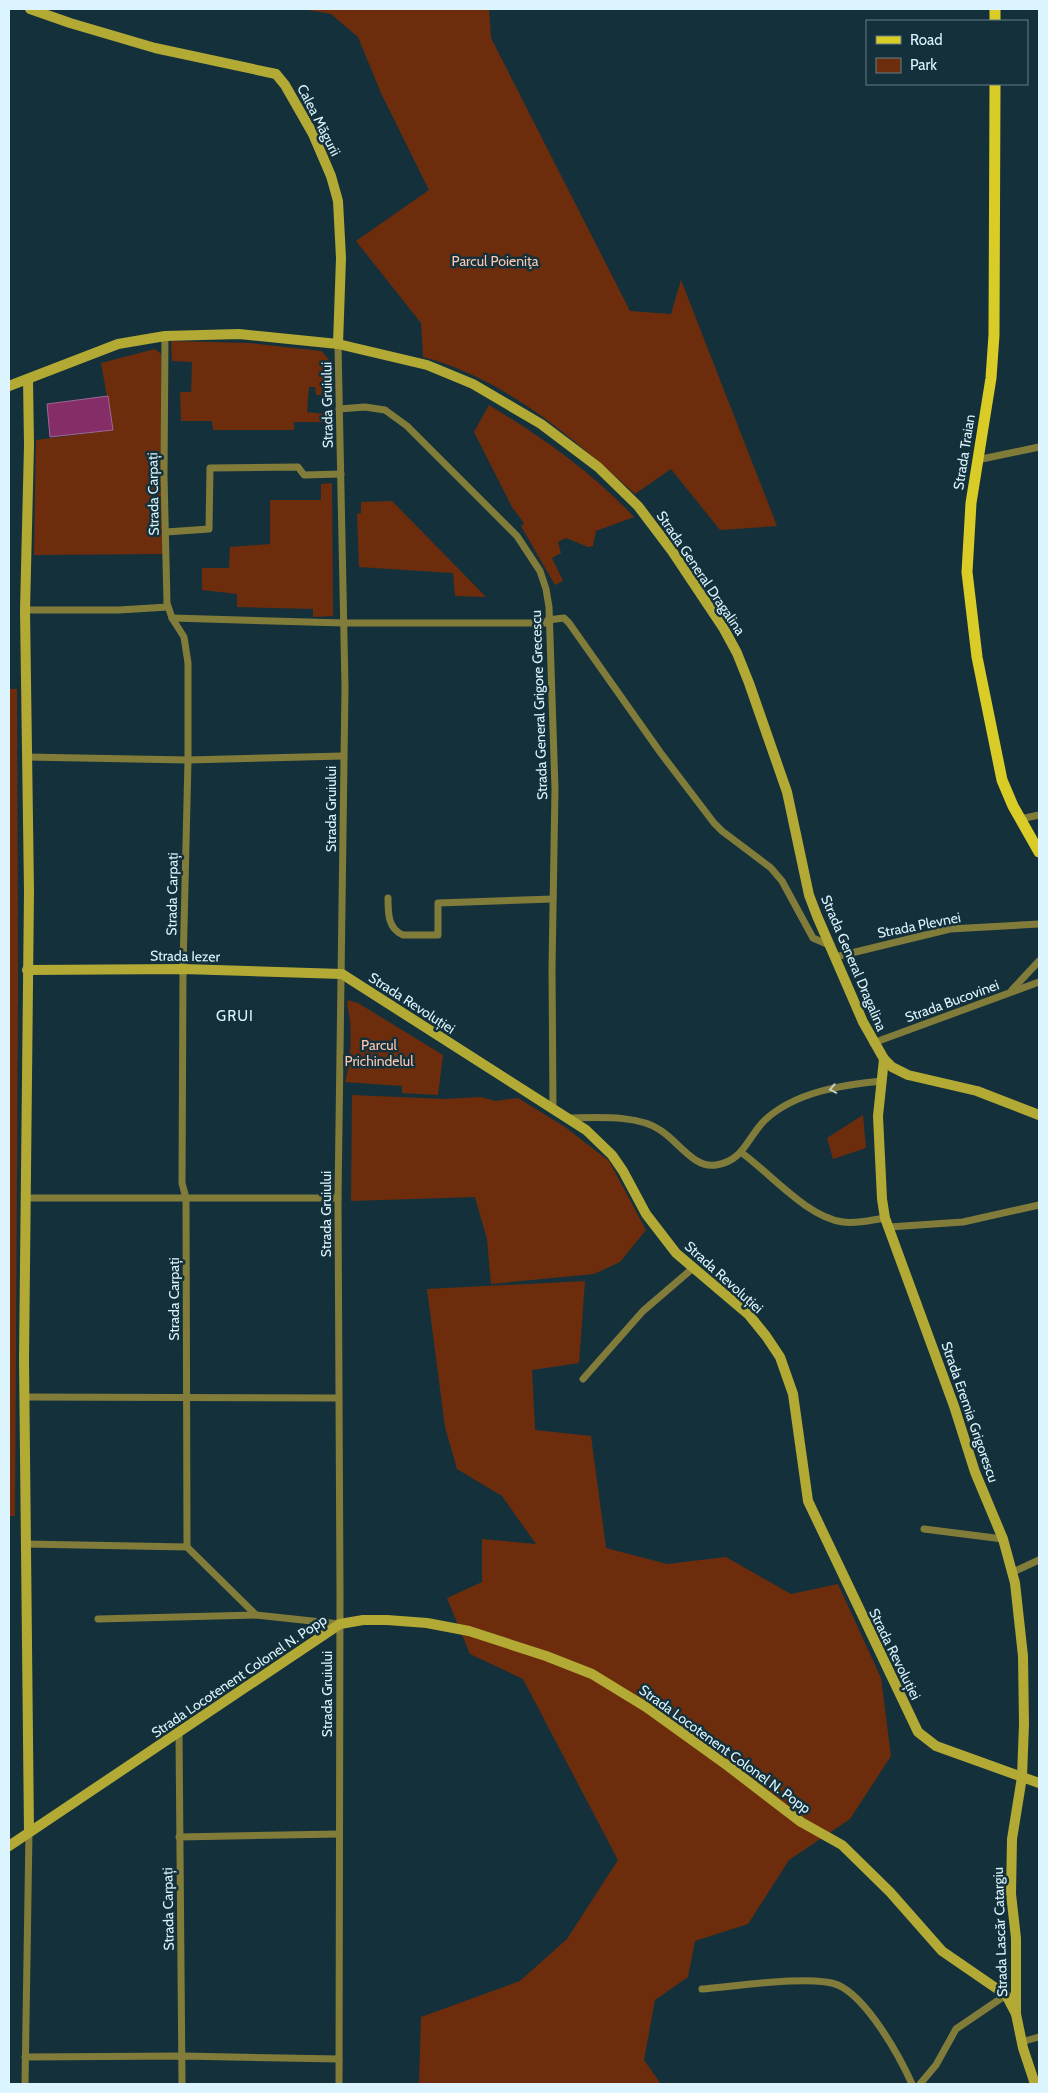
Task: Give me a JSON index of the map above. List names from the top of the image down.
{
  "streets": {
    "main road": [
      "Calea Măgurii",
      "Strada Traian",
      "Strada General Dragalina",
      "Strada Iezer",
      "Strada Revoluției",
      "Strada Eremia Grigorescu",
      "Strada Locotenent Colonel N. Popp",
      "Strada Lascăr Catargiu"
    ],
    "street": [
      "Strada Gruiului",
      "Strada Carpați",
      "Strada General Grigore Grecescu",
      "Strada Plevnei",
      "Strada Bucovinei"
    ]
  },
  "crossings": [
    ["Calea Măgurii", "Strada Gruiului"],
    ["Calea Măgurii", "Strada General Dragalina"],
    ["Strada Gruiului", "Strada General Dragalina"],
    ["Strada Gruiului", "Strada General Grigore Grecescu"],
    ["Strada Gruiului", "Strada Iezer"],
    ["Strada Gruiului", "Strada Revoluției"],
    ["Strada Gruiului", "Strada Locotenent Colonel N. Popp"],
    ["Strada Carpați", "Strada General Dragalina"],
    ["Strada Carpați", "Strada Iezer"],
    ["Strada Carpați", "Strada Locotenent Colonel N. Popp"],
    ["Strada General Dragalina", "Strada Plevnei"],
    ["Strada General Dragalina", "Strada Bucovinei"],
    ["Strada General Dragalina", "Strada Eremia Grigorescu"],
    ["Strada General Grigore Grecescu", "Strada Revoluției"],
    ["Strada Iezer", "Strada Revoluției"],
    ["Strada Revoluției", "Strada Eremia Grigorescu"],
    ["Strada Revoluției", "Strada Lascăr Catargiu"],
    ["Strada Eremia Grigorescu", "Strada Lascăr Catargiu"],
    ["Strada Locotenent Colonel N. Popp", "Strada Lascăr Catargiu"]
  ],
  "districts": ["GRUI"],
  "parks": ["Parcul Poieniţa", "Parcul Prichindelul"],
  "legend": ["Road", "Park"]
}
